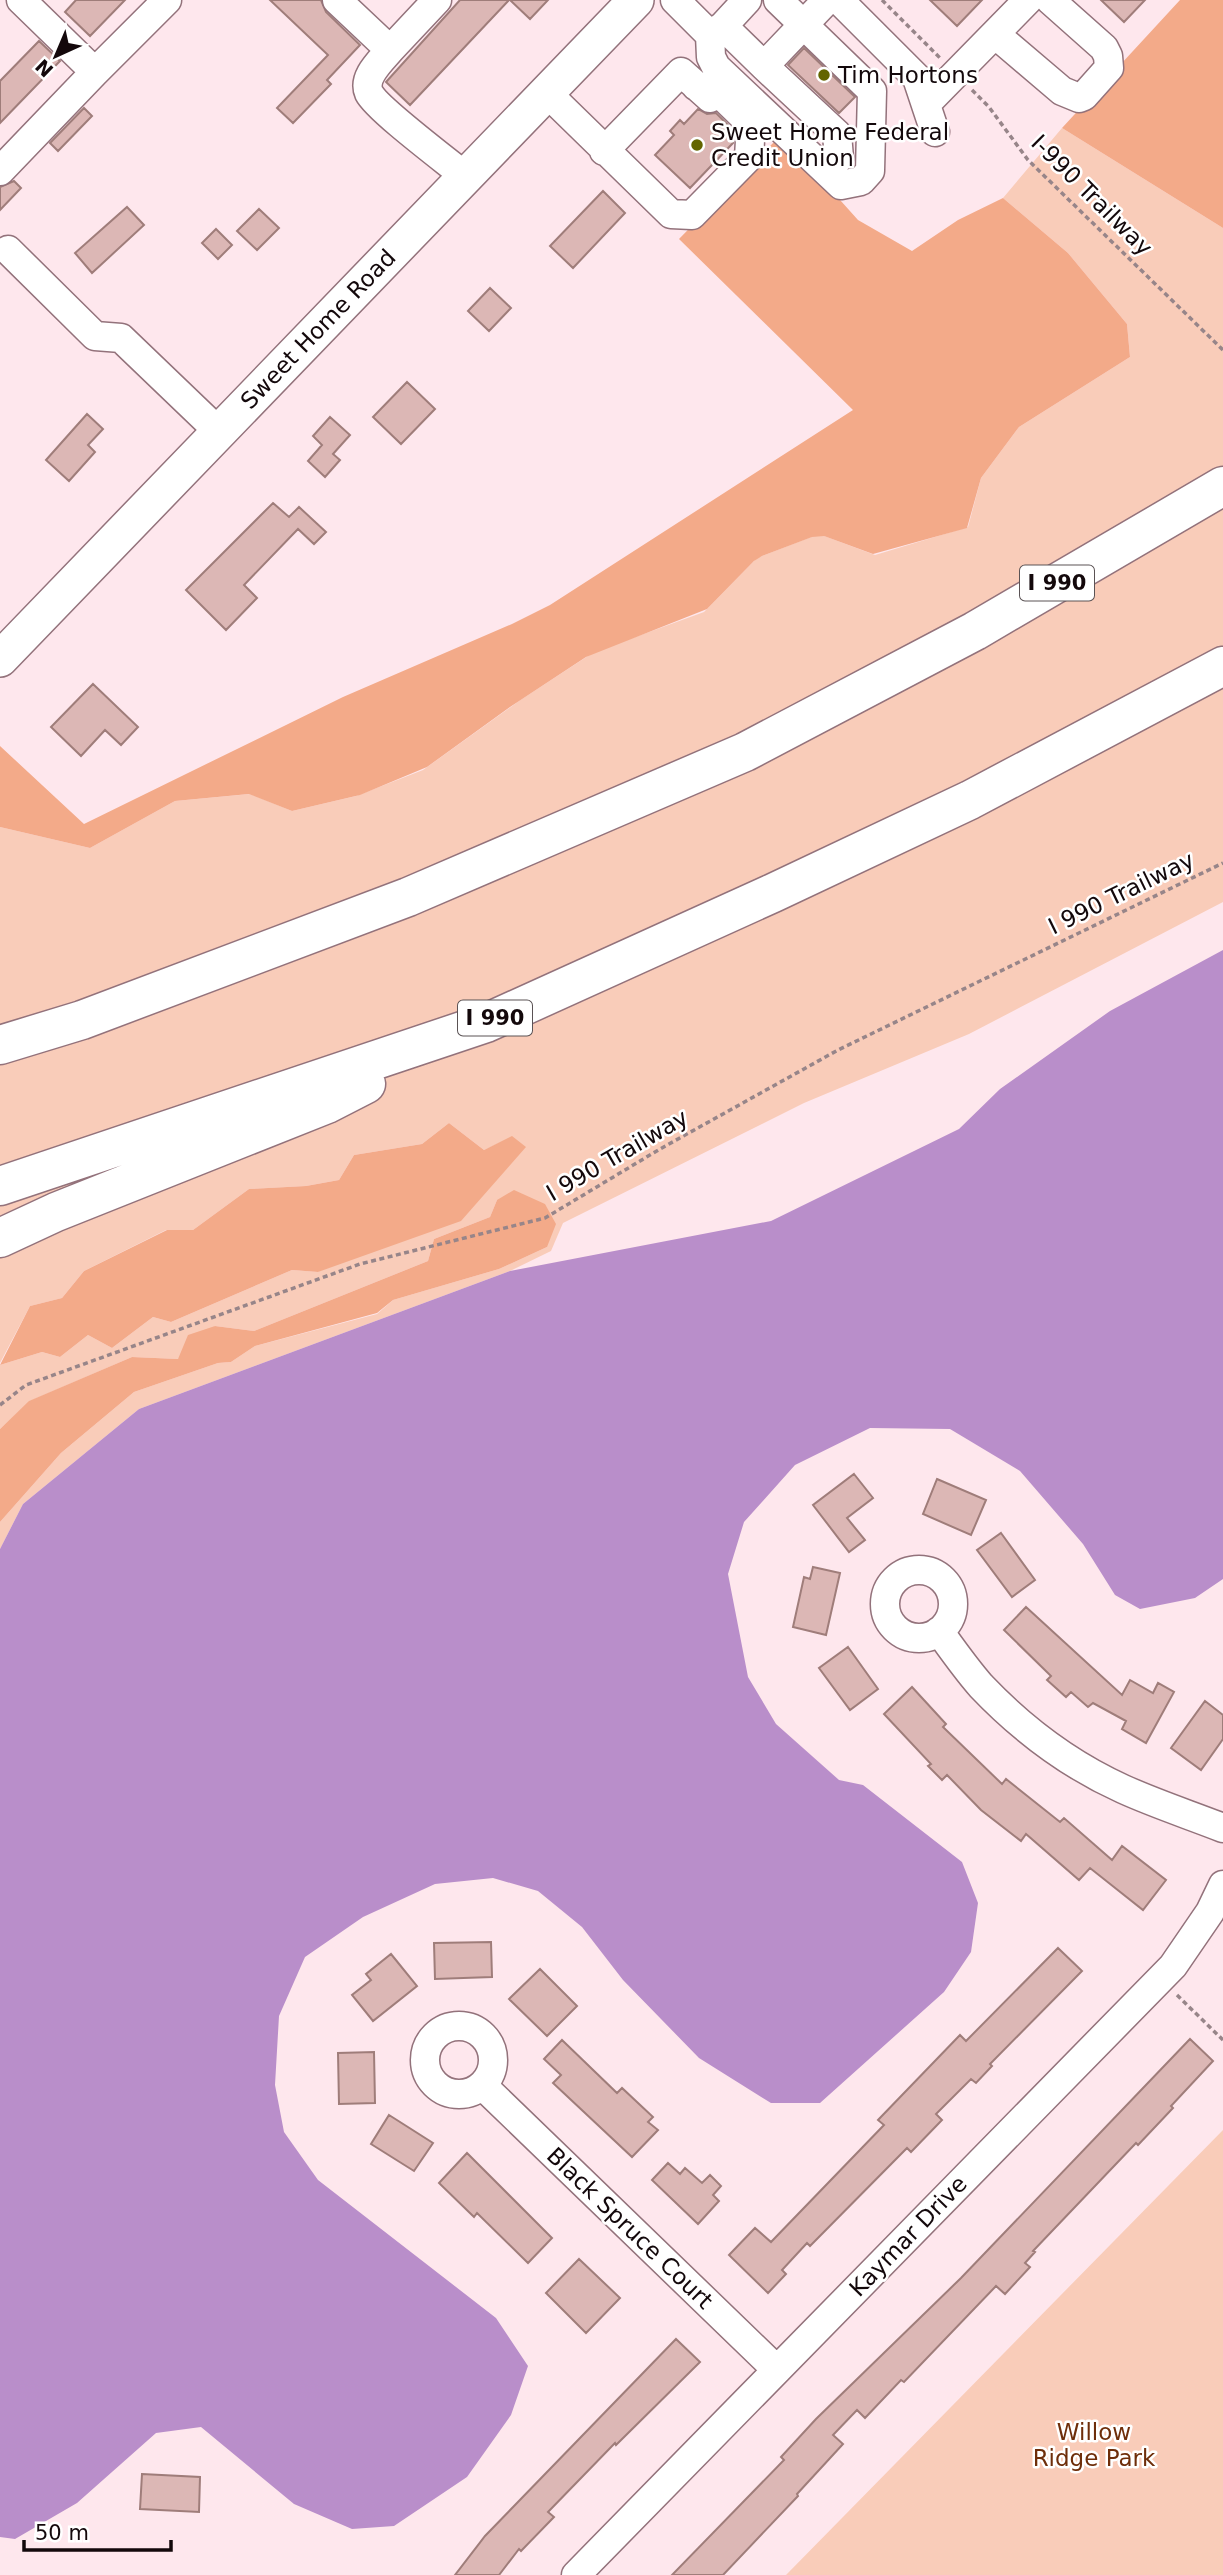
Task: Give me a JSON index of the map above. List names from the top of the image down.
{
  "streets": {
    "highway": ["I 990"],
    "main road": ["Sweet Home Road"],
    "street": ["Black Spruce Court", "Kaymar Drive"],
    "path": ["I-990 Trailway", "I 990 Trailway"]
  },
  "crossings": [
    ["Black Spruce Court", "Kaymar Drive"]
  ],
  "parks": ["Willow Ridge Park"],
  "places": ["Tim Hortons", "Sweet Home Federal Credit Union"],
  "scale_bar": "50 m",
  "north": "bottom left"
}
